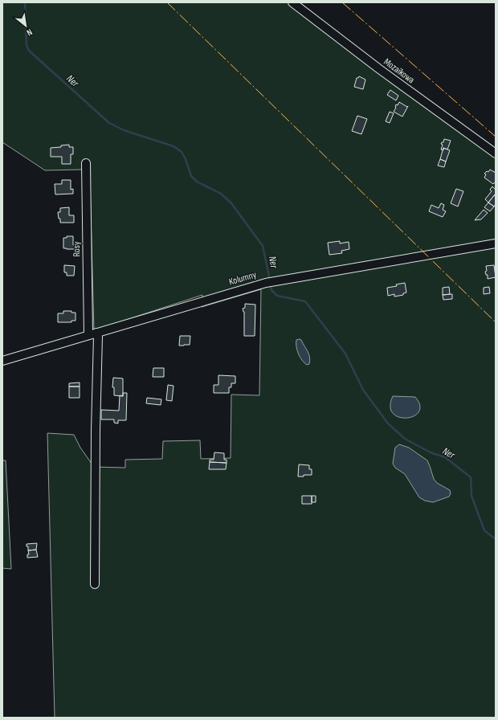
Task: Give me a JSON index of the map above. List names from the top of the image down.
{
  "streets": {
    "street": ["Mozaikowa", "Rosy", "Kolumny"]
  },
  "crossings": [
    ["Rosy", "Kolumny"]
  ],
  "water": ["Ner"],
  "north": "bottom right"
}
